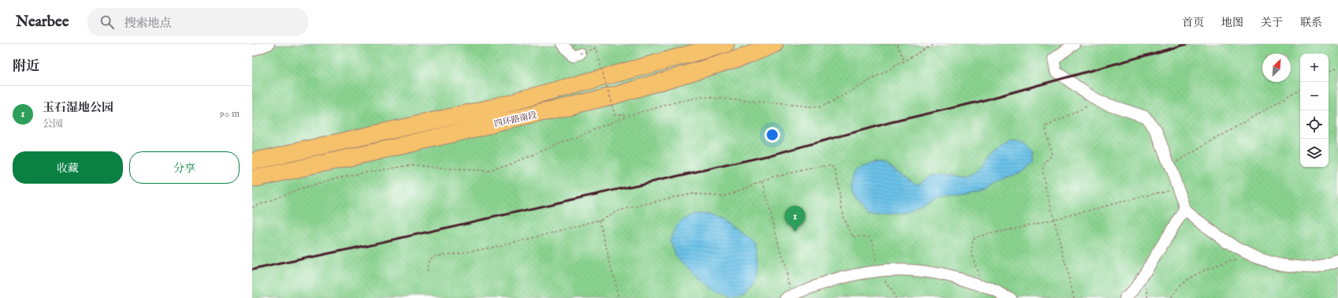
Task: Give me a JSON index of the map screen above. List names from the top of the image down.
{
  "streets": {
    "highway": ["四环路南段"]
  },
  "north": "top right",
  "page": {
    "header": "Nearbee",
    "search": "搜索地点",
    "nav": [
      "首页",
      "地图",
      "关于",
      "联系"
    ],
    "heading": "附近",
    "map_buttons": ["+", "−"],
    "list": [
      {
        "mark": "1",
        "name": "玉石湿地公园",
        "note": "公园",
        "value": "90 m"
      }
    ],
    "buttons": ["收藏", "分享"],
    "pins": "1"
  }
}
